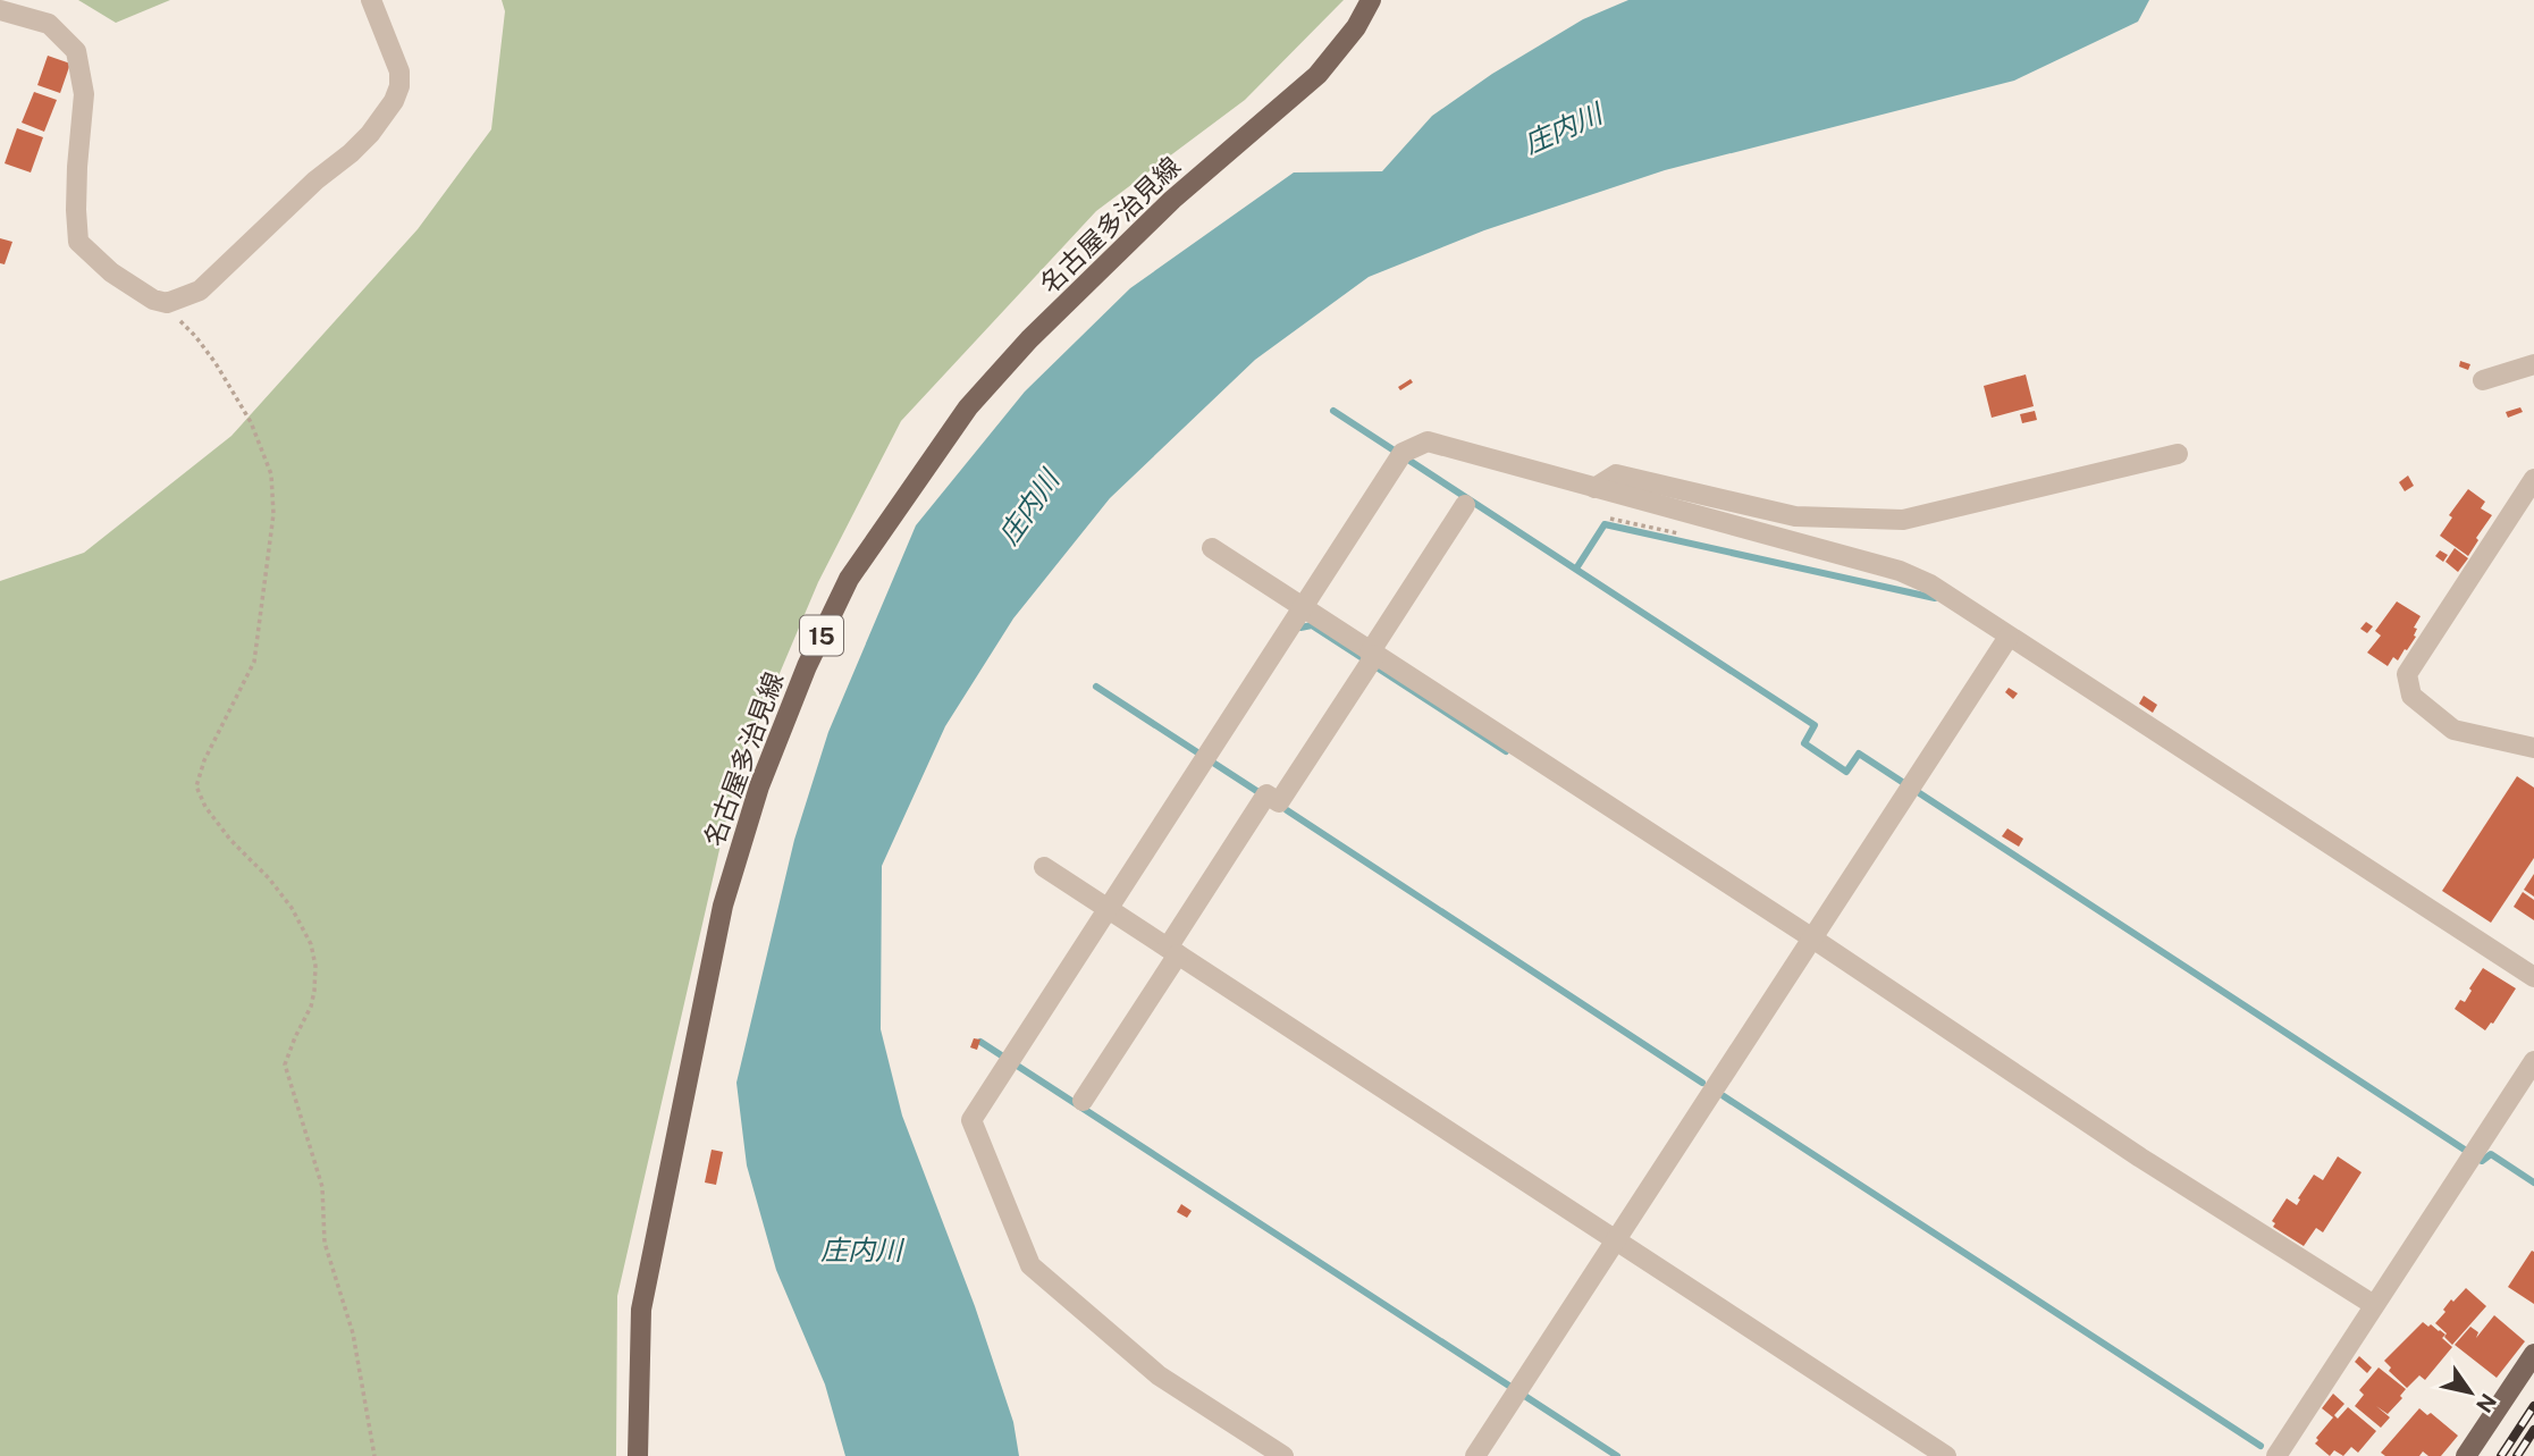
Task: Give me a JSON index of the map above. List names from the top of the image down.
{
  "streets": {
    "main road": ["名古屋多治見線", "15"]
  },
  "water": ["庄内川"],
  "north": "bottom right"
}
